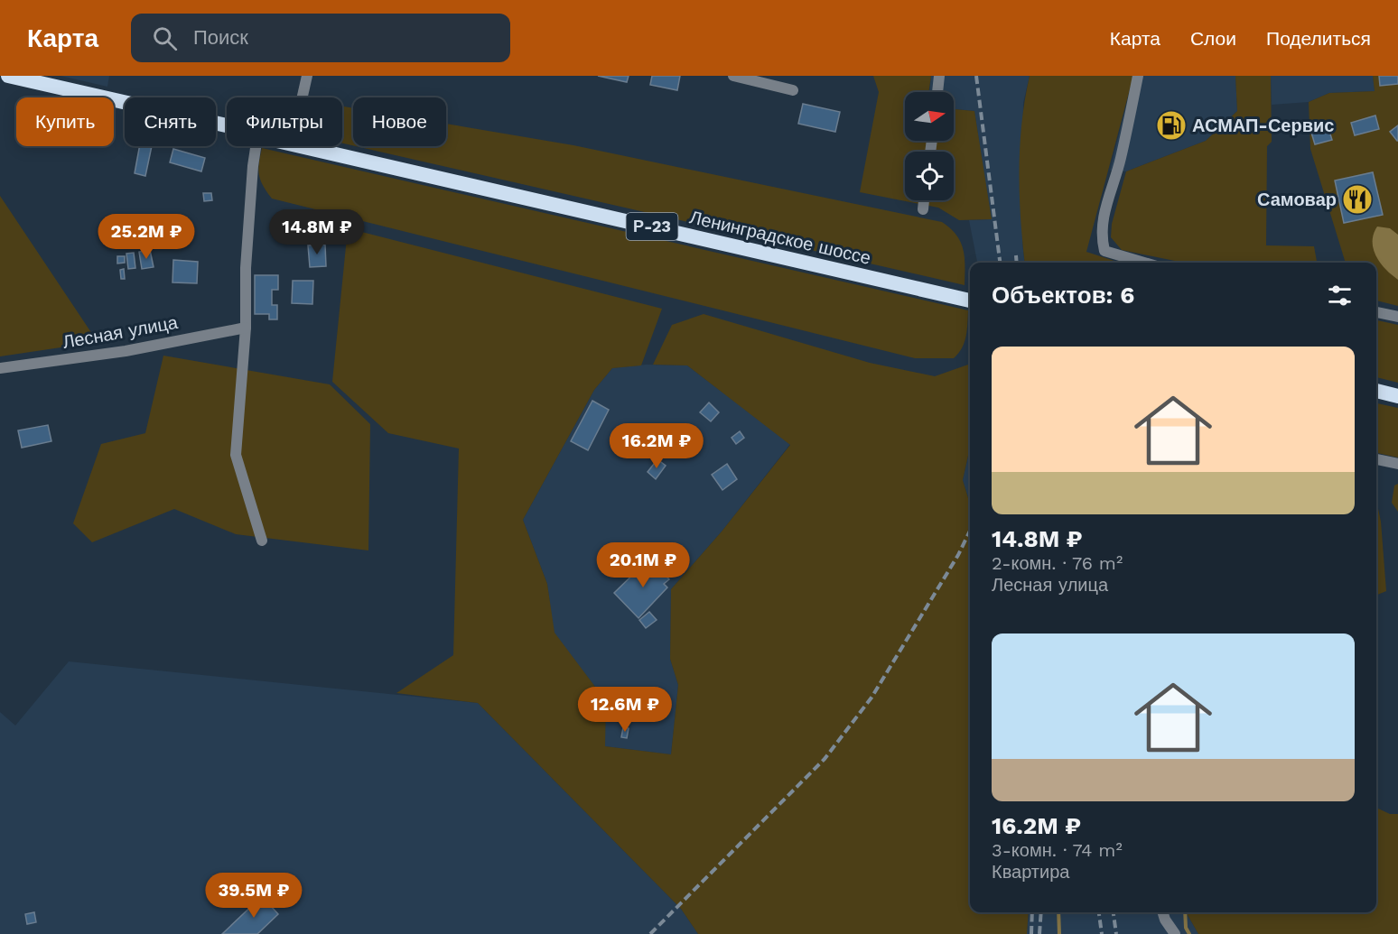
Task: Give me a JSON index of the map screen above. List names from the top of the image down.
{
  "streets": {
    "highway": ["Р-23", "Ленинградское шоссе"],
    "street": ["Лесная улица"]
  },
  "places": {
    "fuel station": ["АСМАП-Сервис"],
    "restaurant": ["Самовар"]
  },
  "north": "right",
  "page": {
    "header": "Карта",
    "search": "Поиск",
    "nav": ["Карта", "Слои", "Поделиться"],
    "chip": [
      "Купить",
      "Снять",
      "Фильтры",
      "Новое"
    ],
    "price": [
      "14.8M ₽",
      "25.2M ₽",
      "16.2M ₽",
      "20.1M ₽",
      "12.6M ₽",
      "39.5M ₽"
    ],
    "heading": "Объектов: 6",
    "list": [
      {
        "name": "14.8M ₽",
        "note": "2-комн. · 76 m² · Лесная улица"
      },
      {
        "name": "16.2M ₽",
        "note": "3-комн. · 74 m² · Квартира"
      }
    ]
  }
}
